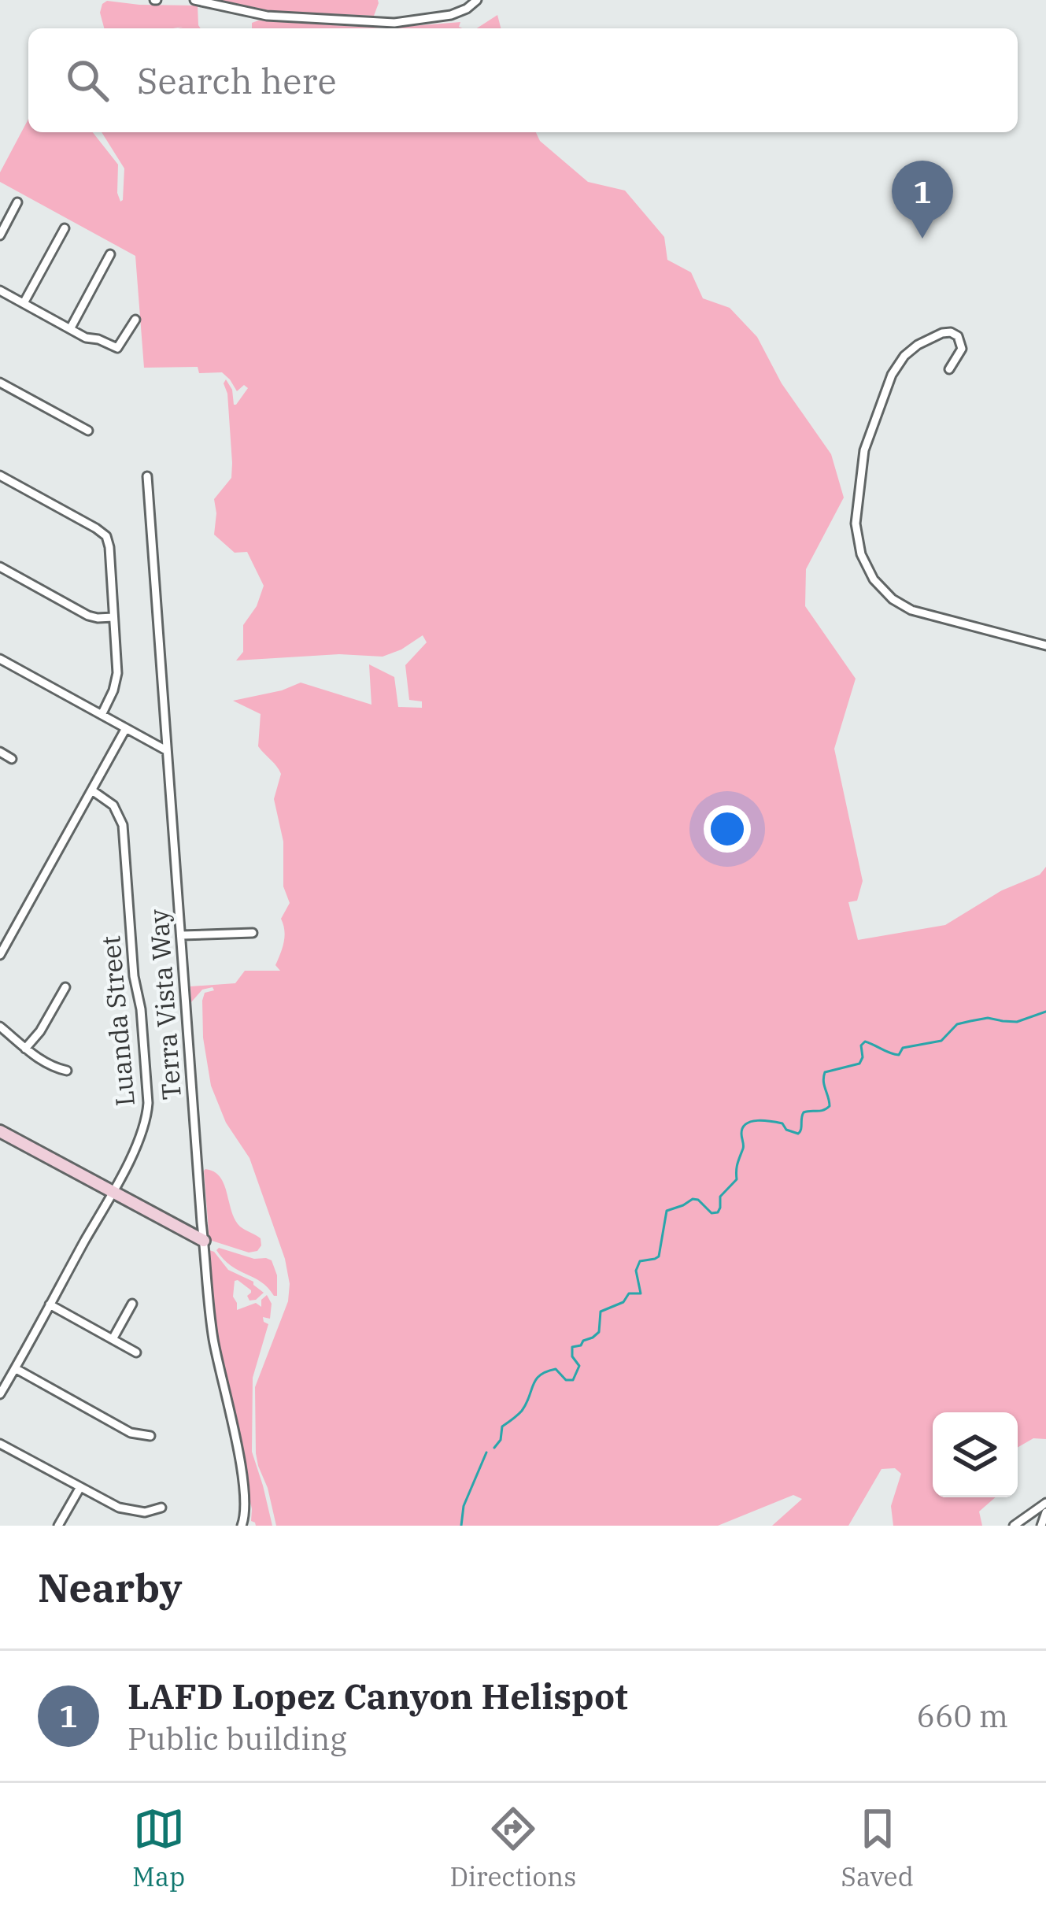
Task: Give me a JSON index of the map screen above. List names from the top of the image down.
{
  "streets": {
    "street": ["Terra Vista Way", "Luanda Street"]
  },
  "page": {
    "search": "Search here",
    "pins": "1",
    "heading": "Nearby",
    "list": [
      {
        "mark": "1",
        "name": "LAFD Lopez Canyon Helispot",
        "note": "Public building",
        "value": "660 m"
      }
    ],
    "nav": ["Map", "Directions", "Saved"]
  }
}
